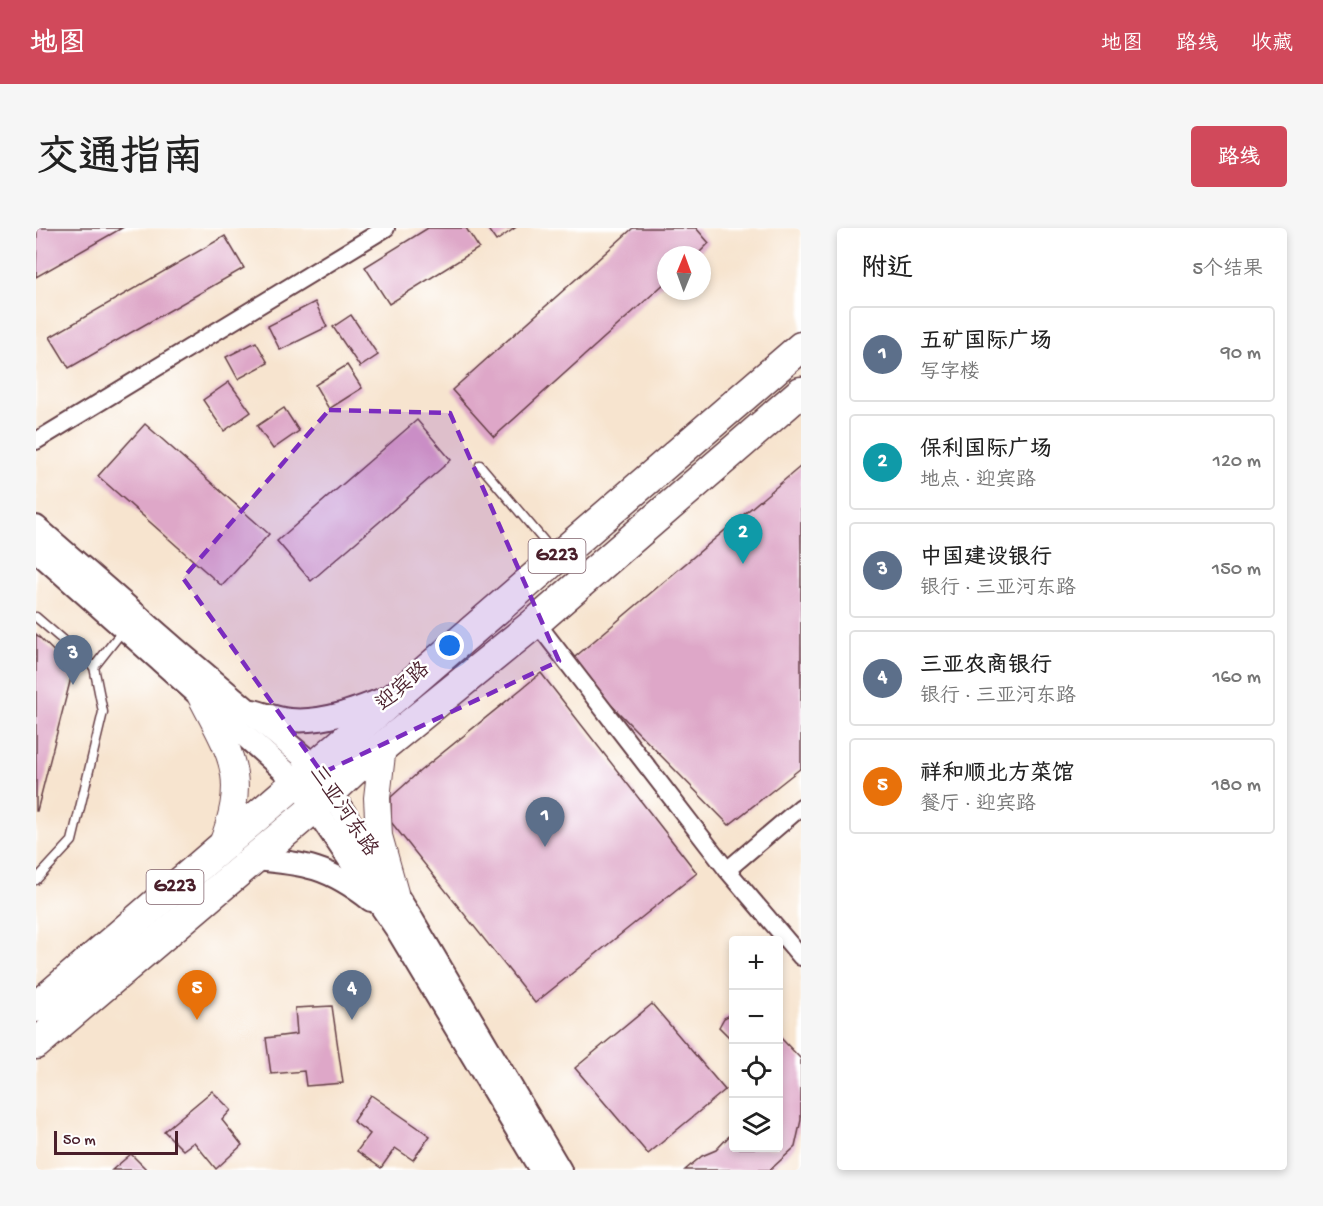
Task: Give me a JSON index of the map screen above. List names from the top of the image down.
{
  "streets": {
    "highway": ["G223", "迎宾路"],
    "main road": ["三亚河东路"]
  },
  "crossings": [
    ["迎宾路", "三亚河东路"]
  ],
  "scale_bar": "50 m",
  "north": "top",
  "page": {
    "header": "地图",
    "nav": ["地图", "路线", "收藏"],
    "title": "交通指南",
    "buttons": "路线",
    "heading": ["附近", "5个结果"],
    "list": [
      {
        "mark": "1",
        "name": "五矿国际广场",
        "note": "写字楼",
        "value": "90 m"
      },
      {
        "mark": "2",
        "name": "保利国际广场",
        "note": "地点 · 迎宾路",
        "value": "120 m"
      },
      {
        "mark": "3",
        "name": "中国建设银行",
        "note": "银行 · 三亚河东路",
        "value": "150 m"
      },
      {
        "mark": "4",
        "name": "三亚农商银行",
        "note": "银行 · 三亚河东路",
        "value": "160 m"
      },
      {
        "mark": "5",
        "name": "祥和顺北方菜馆",
        "note": "餐厅 · 迎宾路",
        "value": "180 m"
      }
    ],
    "pins": [
      "2",
      "3",
      "1",
      "4",
      "5"
    ],
    "map_buttons": ["+", "−"],
    "scale": "50 m"
  }
}
